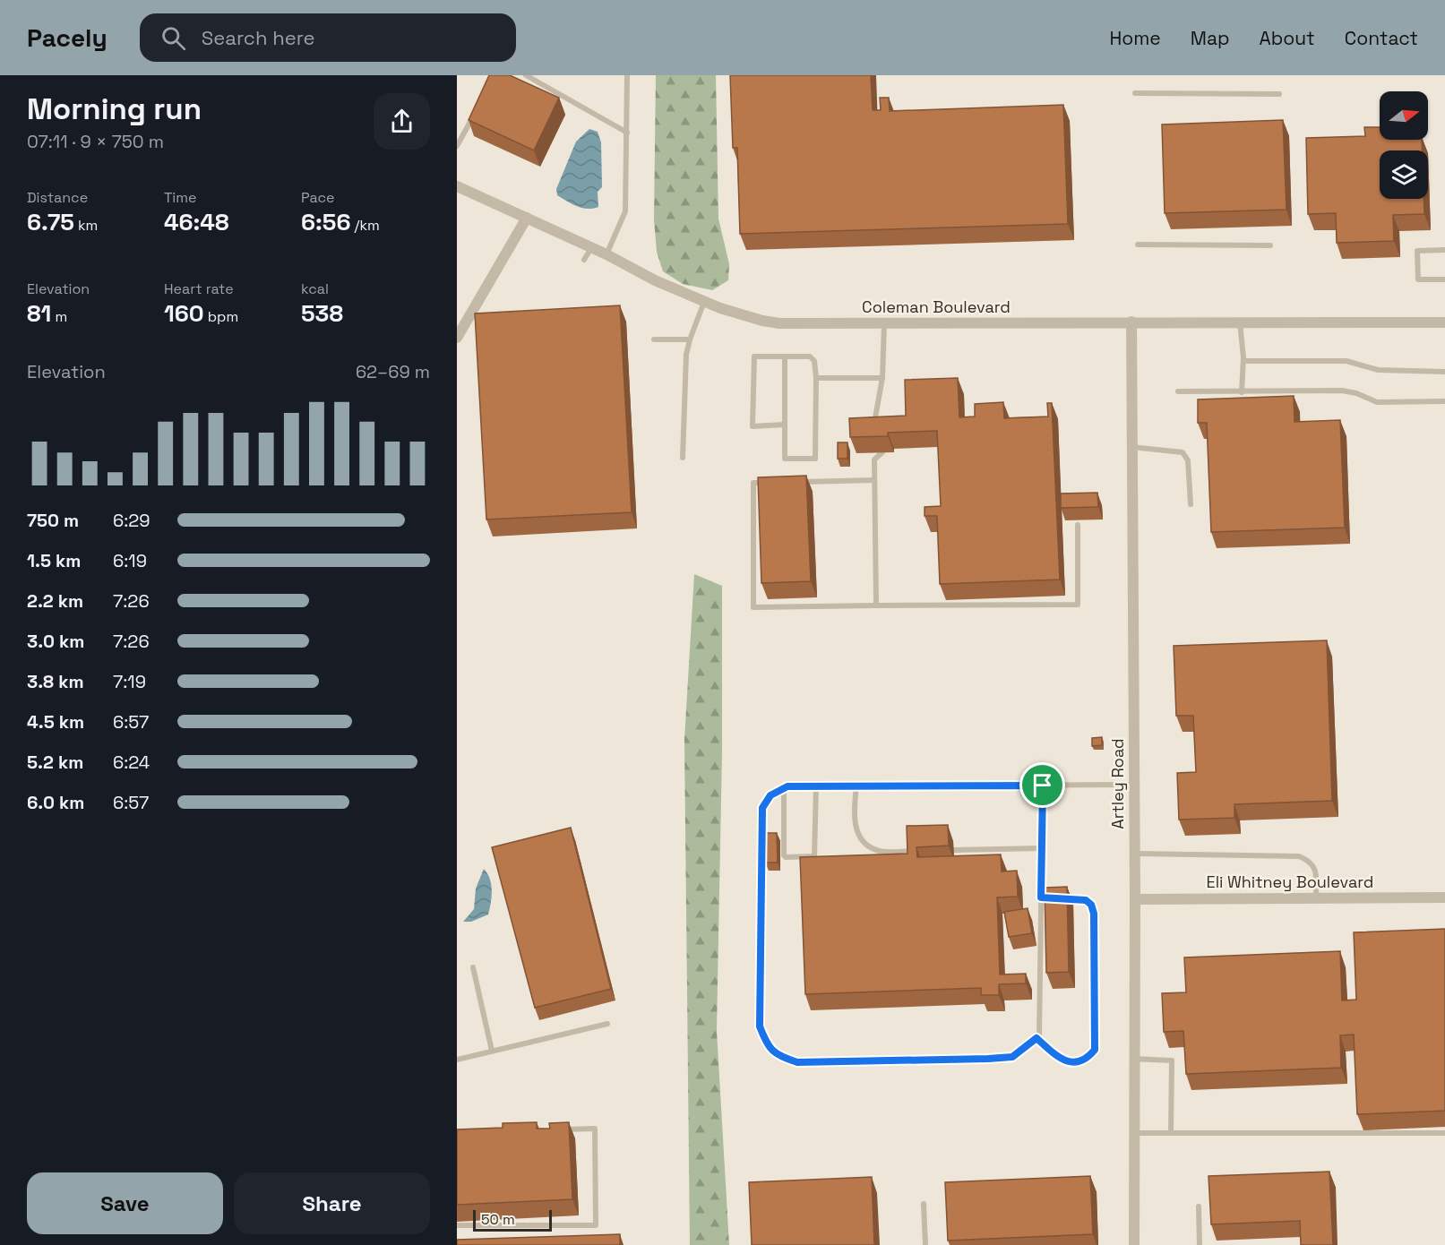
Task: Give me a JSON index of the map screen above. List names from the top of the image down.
{
  "streets": {
    "street": ["Coleman Boulevard", "Artley Road", "Eli Whitney Boulevard"]
  },
  "crossings": [
    ["Coleman Boulevard", "Artley Road"],
    ["Artley Road", "Eli Whitney Boulevard"]
  ],
  "scale_bar": "50 m",
  "north": "right",
  "page": {
    "header": "Pacely",
    "search": "Search here",
    "nav": [
      "Home",
      "Map",
      "About",
      "Contact"
    ],
    "heading": ["Morning run", "07:11 · 9 × 750 m"],
    "stats": [
      ["Distance", "6.75 km"],
      ["Time", "46:48"],
      ["Pace", "6:56 /km"],
      ["Elevation", "81 m"],
      ["Heart rate", "160 bpm"],
      ["kcal", "538"]
    ],
    "chart": ["Elevation", "62–69 m"],
    "list": [
      {
        "name": "750 m",
        "note": "6:29"
      },
      {
        "name": "1.5 km",
        "note": "6:19"
      },
      {
        "name": "2.2 km",
        "note": "7:26"
      },
      {
        "name": "3.0 km",
        "note": "7:26"
      },
      {
        "name": "3.8 km",
        "note": "7:19"
      },
      {
        "name": "4.5 km",
        "note": "6:57"
      },
      {
        "name": "5.2 km",
        "note": "6:24"
      },
      {
        "name": "6.0 km",
        "note": "6:57"
      }
    ],
    "buttons": ["Save", "Share"],
    "scale": "50 m"
  }
}
